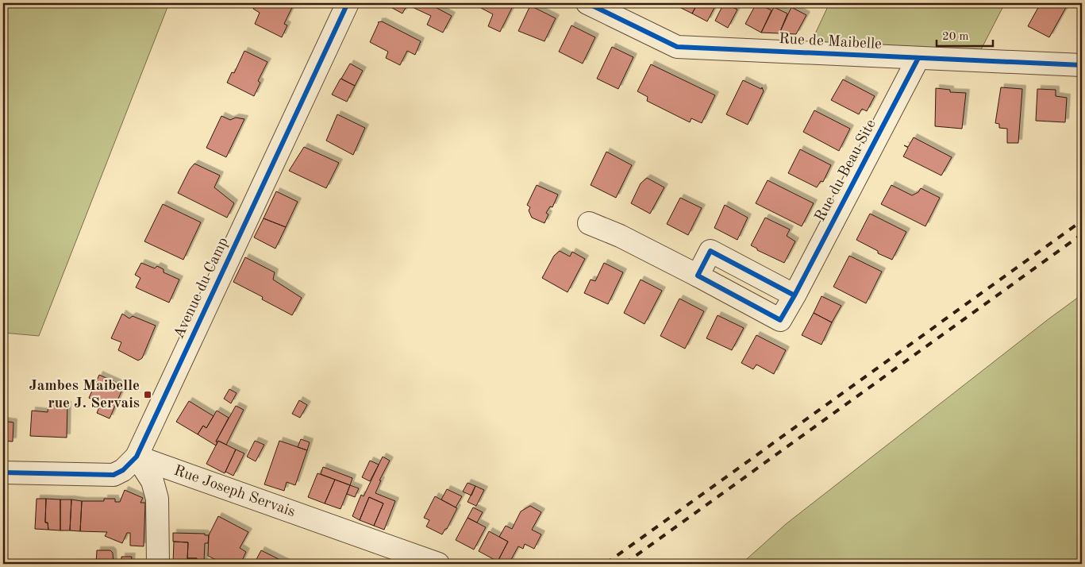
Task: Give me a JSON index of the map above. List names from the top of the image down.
{
  "streets": {
    "street": [
      "Rue de Maibelle",
      "Rue du Beau Site",
      "Avenue du Camp",
      "Rue Joseph Servais"
    ]
  },
  "crossings": [
    ["Rue de Maibelle", "Rue du Beau Site"],
    ["Avenue du Camp", "Rue Joseph Servais"]
  ],
  "places": {
    "transit": ["Jambes Maibelle rue J. Servais"]
  },
  "scale_bar": "20 m"
}
